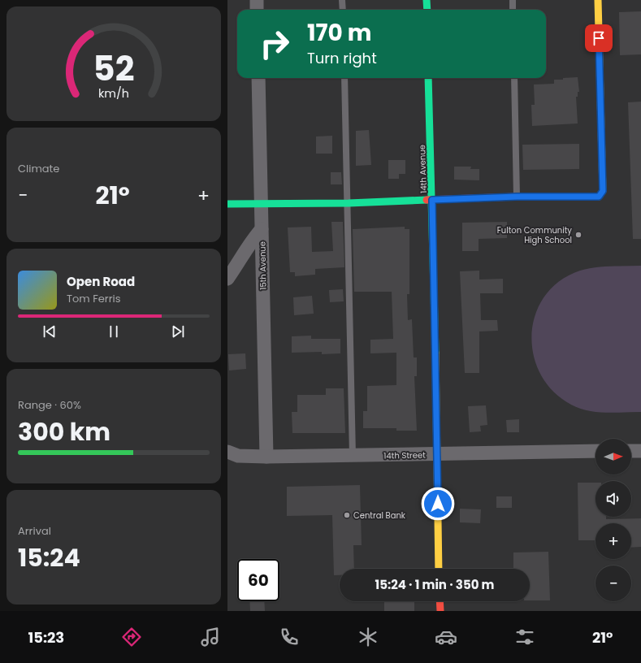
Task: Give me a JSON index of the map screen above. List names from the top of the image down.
{
  "streets": {
    "street": ["14th Avenue", "15th Avenue", "14th Street"]
  },
  "crossings": [
    ["14th Avenue", "14th Street"],
    ["15th Avenue", "14th Street"]
  ],
  "places": ["Fulton Community High School", "Central Bank"],
  "north": "right",
  "page": {
    "turn": ["170 m", "Turn right"],
    "tile": [
      "Climate",
      ["Range · 60%", "300 km"],
      ["Arrival", "15:24"]
    ],
    "heat": ["−", "21°", "+"],
    "song": ["Open Road", "Tom Ferris"],
    "map_buttons": ["+", "−"],
    "limit": "60",
    "trip": "15:24 · 1 min · 350 m",
    "tabs": ["15:23", "21°"],
    "gauge": ["52", "km/h"]
  }
}
